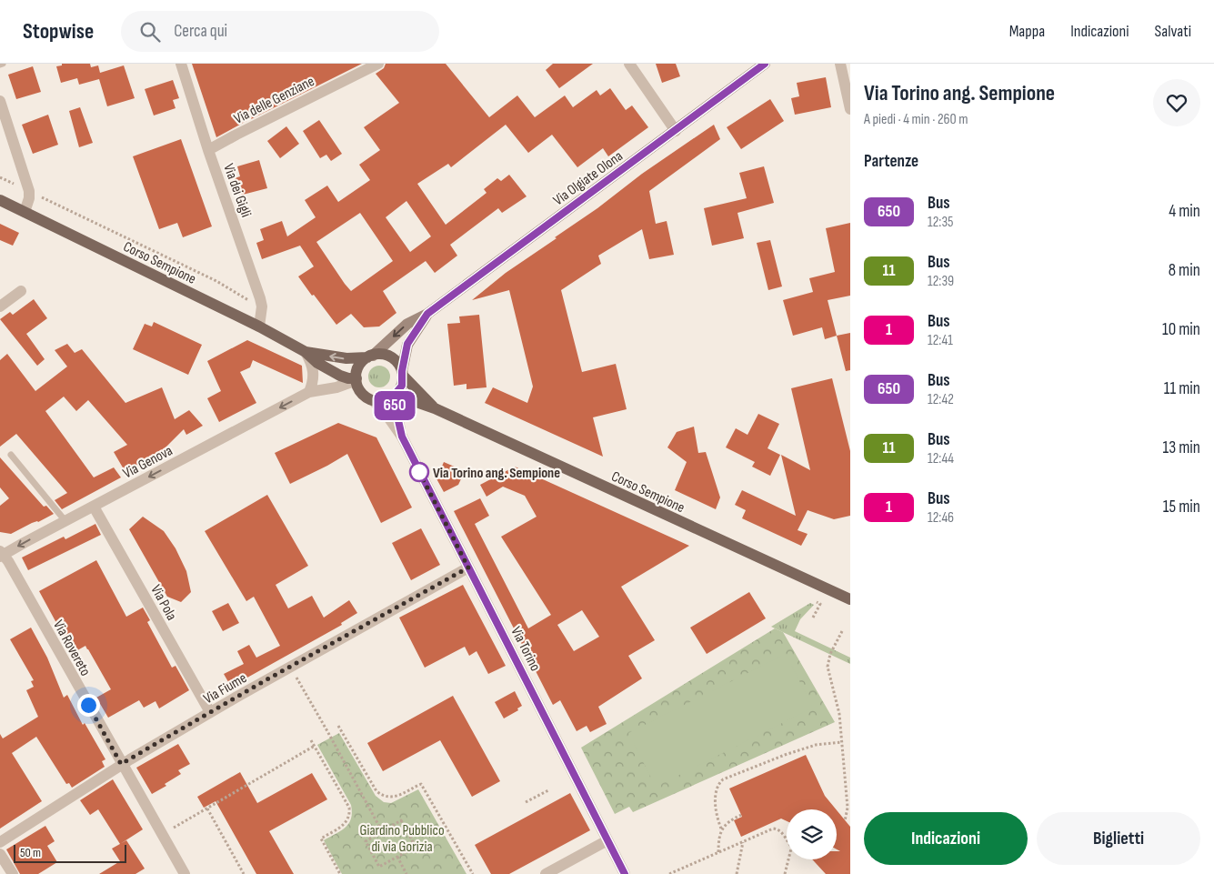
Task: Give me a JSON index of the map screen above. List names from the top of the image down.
{
  "streets": {
    "main road": ["Corso Sempione"],
    "street": [
      "Via delle Genziane",
      "Via Olgiate Olona",
      "Via dei Gigli",
      "Via Genova",
      "Via Pola",
      "Via Rovereto",
      "Via Torino",
      "Via Fiume"
    ]
  },
  "crossings": [
    ["Via delle Genziane", "Via dei Gigli"],
    ["Via Olgiate Olona", "Corso Sempione"],
    ["Via Olgiate Olona", "Via Genova"],
    ["Via Olgiate Olona", "Via Torino"],
    ["Via dei Gigli", "Corso Sempione"],
    ["Corso Sempione", "Via Genova"],
    ["Corso Sempione", "Via Torino"],
    ["Via Genova", "Via Pola"],
    ["Via Genova", "Via Rovereto"],
    ["Via Genova", "Via Torino"],
    ["Via Pola", "Via Fiume"],
    ["Via Rovereto", "Via Fiume"],
    ["Via Torino", "Via Fiume"]
  ],
  "one_way": ["Via Genova"],
  "parks": ["Giardino Pubblico di via Gorizia"],
  "places": ["Via Torino ang. Sempione"],
  "lines": ["bus line 650"],
  "scale_bar": "50 m",
  "page": {
    "header": "Stopwise",
    "search": "Cerca qui",
    "nav": ["Mappa", "Indicazioni", "Salvati"],
    "on_map": "650",
    "heading": [
      ["Via Torino ang. Sempione", "A piedi · 4 min · 260 m"],
      "Partenze"
    ],
    "list": [
      {
        "mark": "650",
        "name": "Bus",
        "note": "12:35",
        "value": "4 min"
      },
      {
        "mark": "11",
        "name": "Bus",
        "note": "12:39",
        "value": "8 min"
      },
      {
        "mark": "1",
        "name": "Bus",
        "note": "12:41",
        "value": "10 min"
      },
      {
        "mark": "650",
        "name": "Bus",
        "note": "12:42",
        "value": "11 min"
      },
      {
        "mark": "11",
        "name": "Bus",
        "note": "12:44",
        "value": "13 min"
      },
      {
        "mark": "1",
        "name": "Bus",
        "note": "12:46",
        "value": "15 min"
      }
    ],
    "buttons": ["Indicazioni", "Biglietti"],
    "scale": "50 m"
  }
}
